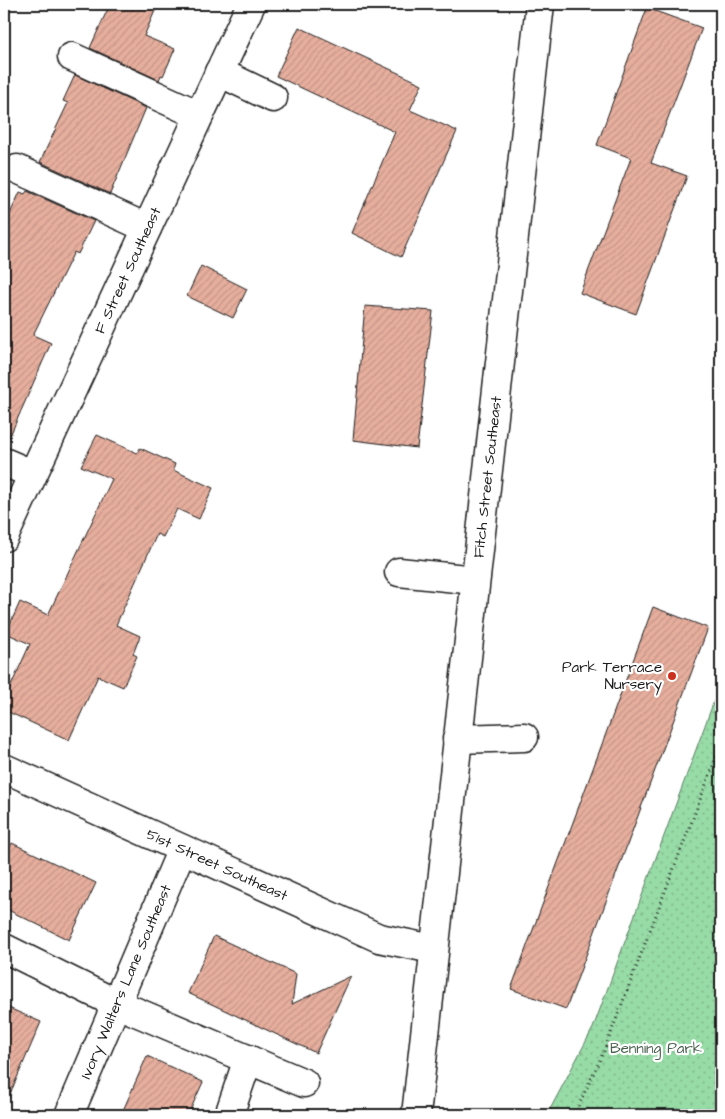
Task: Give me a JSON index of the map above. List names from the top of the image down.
{
  "streets": {
    "street": [
      "F Street Southeast",
      "Fitch Street Southeast",
      "51st Street Southeast",
      "Ivory Walters Lane Southeast"
    ]
  },
  "crossings": [
    ["Fitch Street Southeast", "51st Street Southeast"],
    ["51st Street Southeast", "Ivory Walters Lane Southeast"]
  ],
  "parks": ["Benning Park"],
  "places": ["Park Terrace Nursery"]
}
